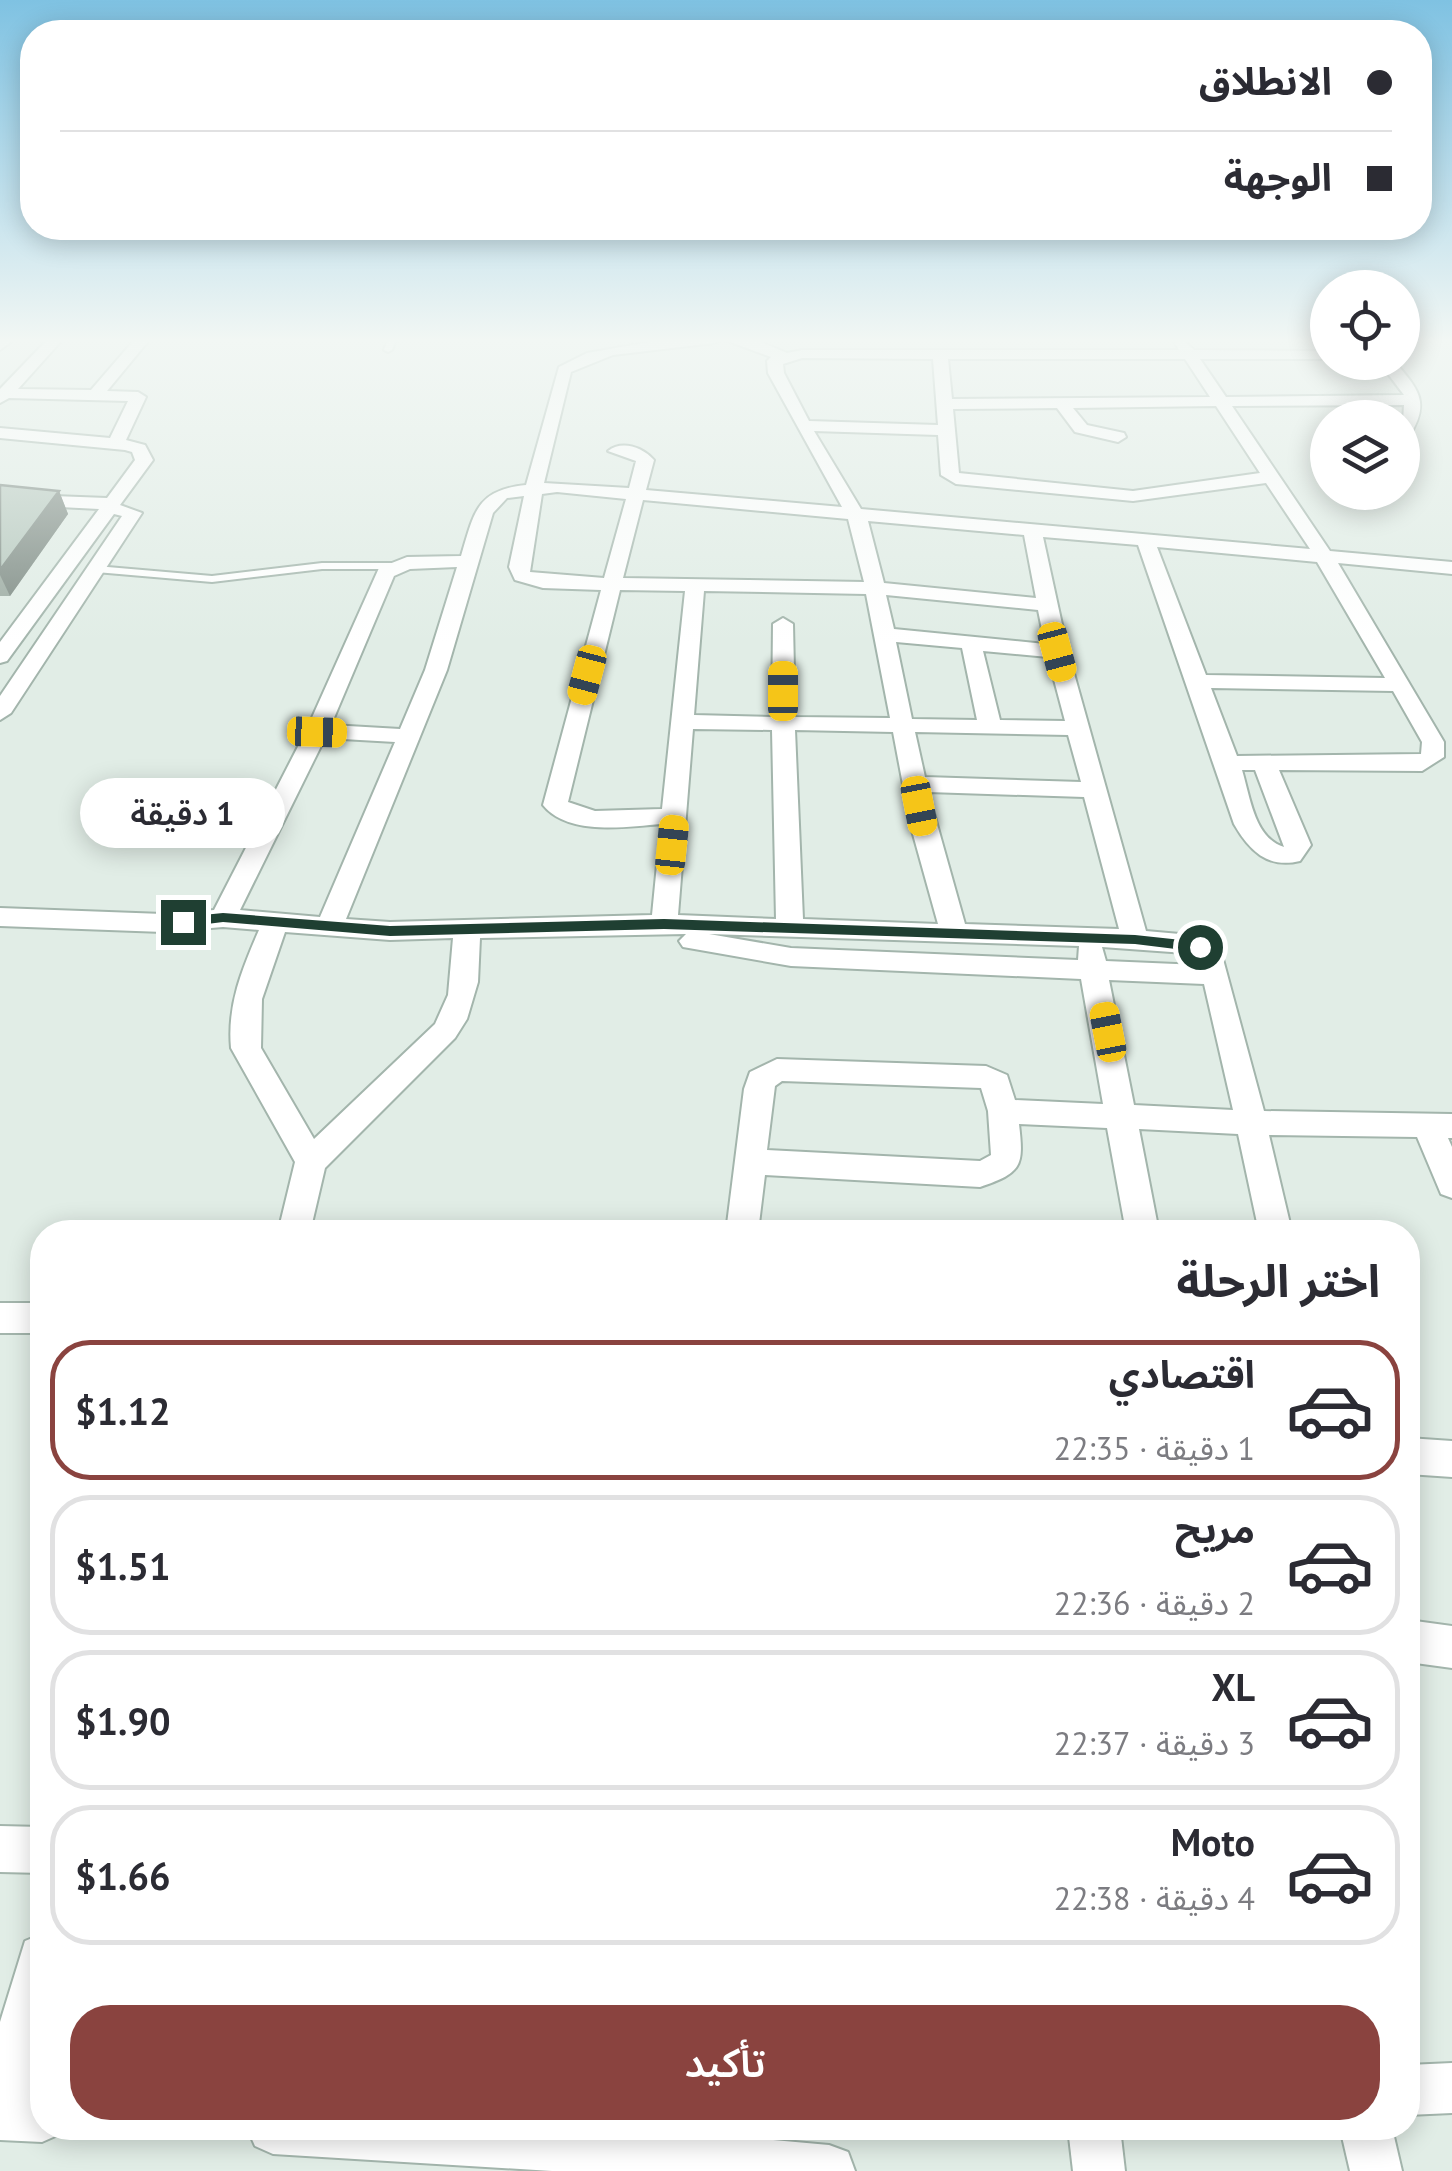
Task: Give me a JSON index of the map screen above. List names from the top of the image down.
{
  "page": {
    "banner": ["الانطلاق", "الوجهة"],
    "bubble": "1 دقيقة",
    "heading": "اختر الرحلة",
    "list": [
      {
        "name": "اقتصادي",
        "note": "1 دقيقة · 22:35",
        "value": "$1.12"
      },
      {
        "name": "مريح",
        "note": "2 دقيقة · 22:36",
        "value": "$1.51"
      },
      {
        "name": "XL",
        "note": "3 دقيقة · 22:37",
        "value": "$1.90"
      },
      {
        "name": "Moto",
        "note": "4 دقيقة · 22:38",
        "value": "$1.66"
      }
    ],
    "buttons": "تأكيد"
  }
}
